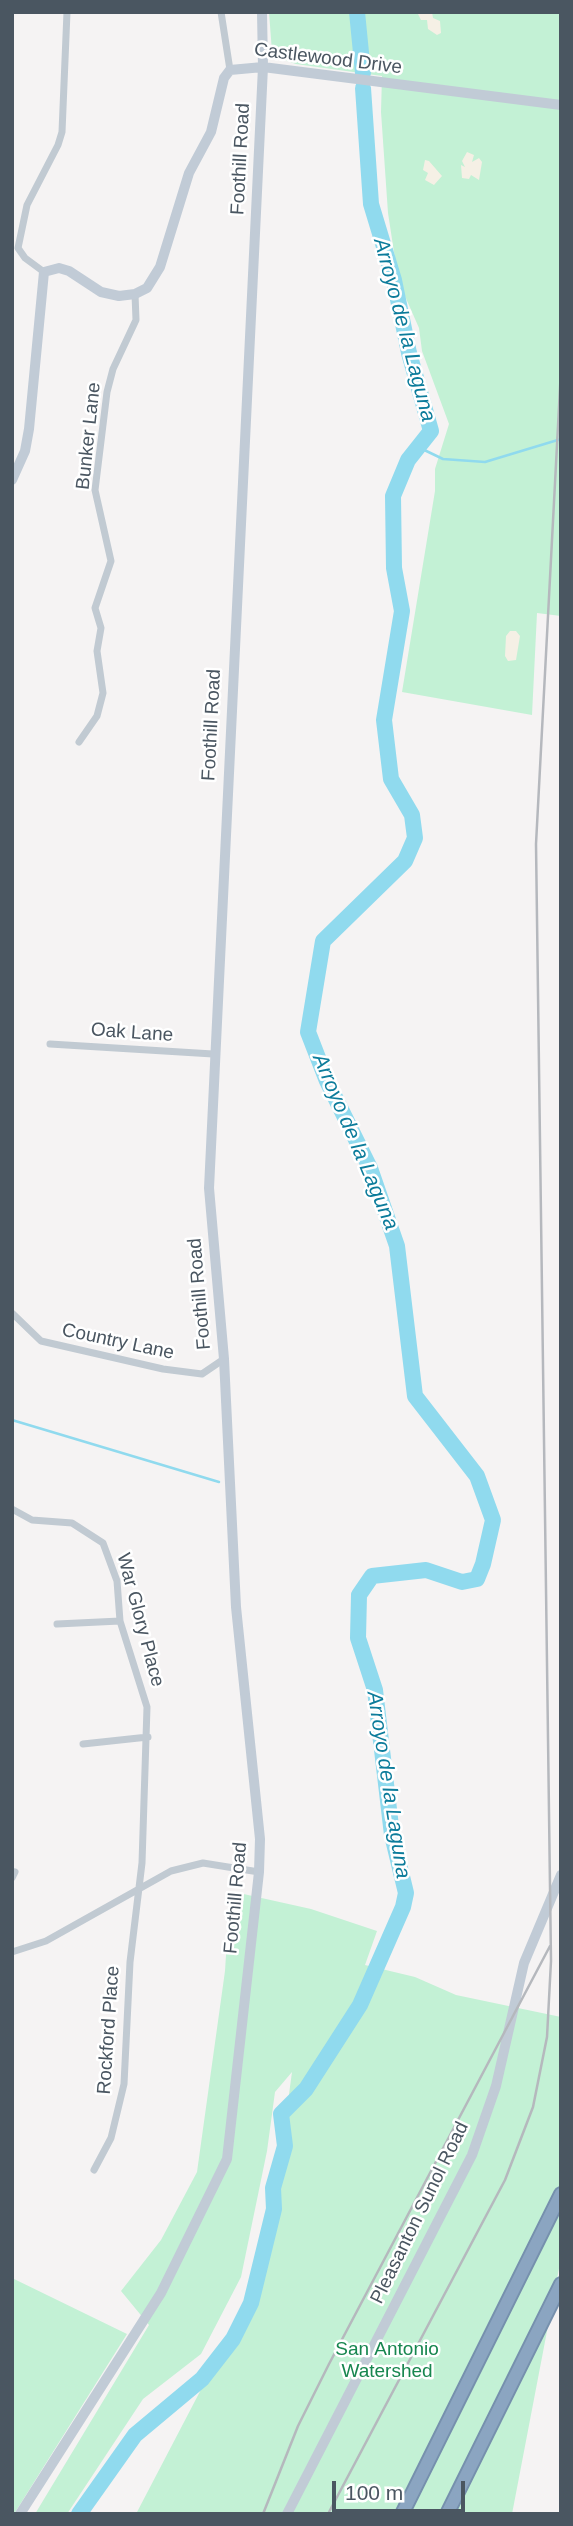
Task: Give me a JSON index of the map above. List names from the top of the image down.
{
  "streets": {
    "street": [
      "Castlewood Drive",
      "Foothill Road",
      "Bunker Lane",
      "Oak Lane",
      "Country Lane",
      "War Glory Place",
      "Rockford Place",
      "Pleasanton Sunol Road"
    ]
  },
  "crossings": [
    ["Castlewood Drive", "Foothill Road"],
    ["Castlewood Drive", "Bunker Lane"],
    ["Foothill Road", "Oak Lane"],
    ["Foothill Road", "Country Lane"],
    ["War Glory Place", "Rockford Place"]
  ],
  "water": ["Arroyo de la Laguna"],
  "parks": ["San Antonio Watershed"],
  "scale_bar": "100 m"
}
